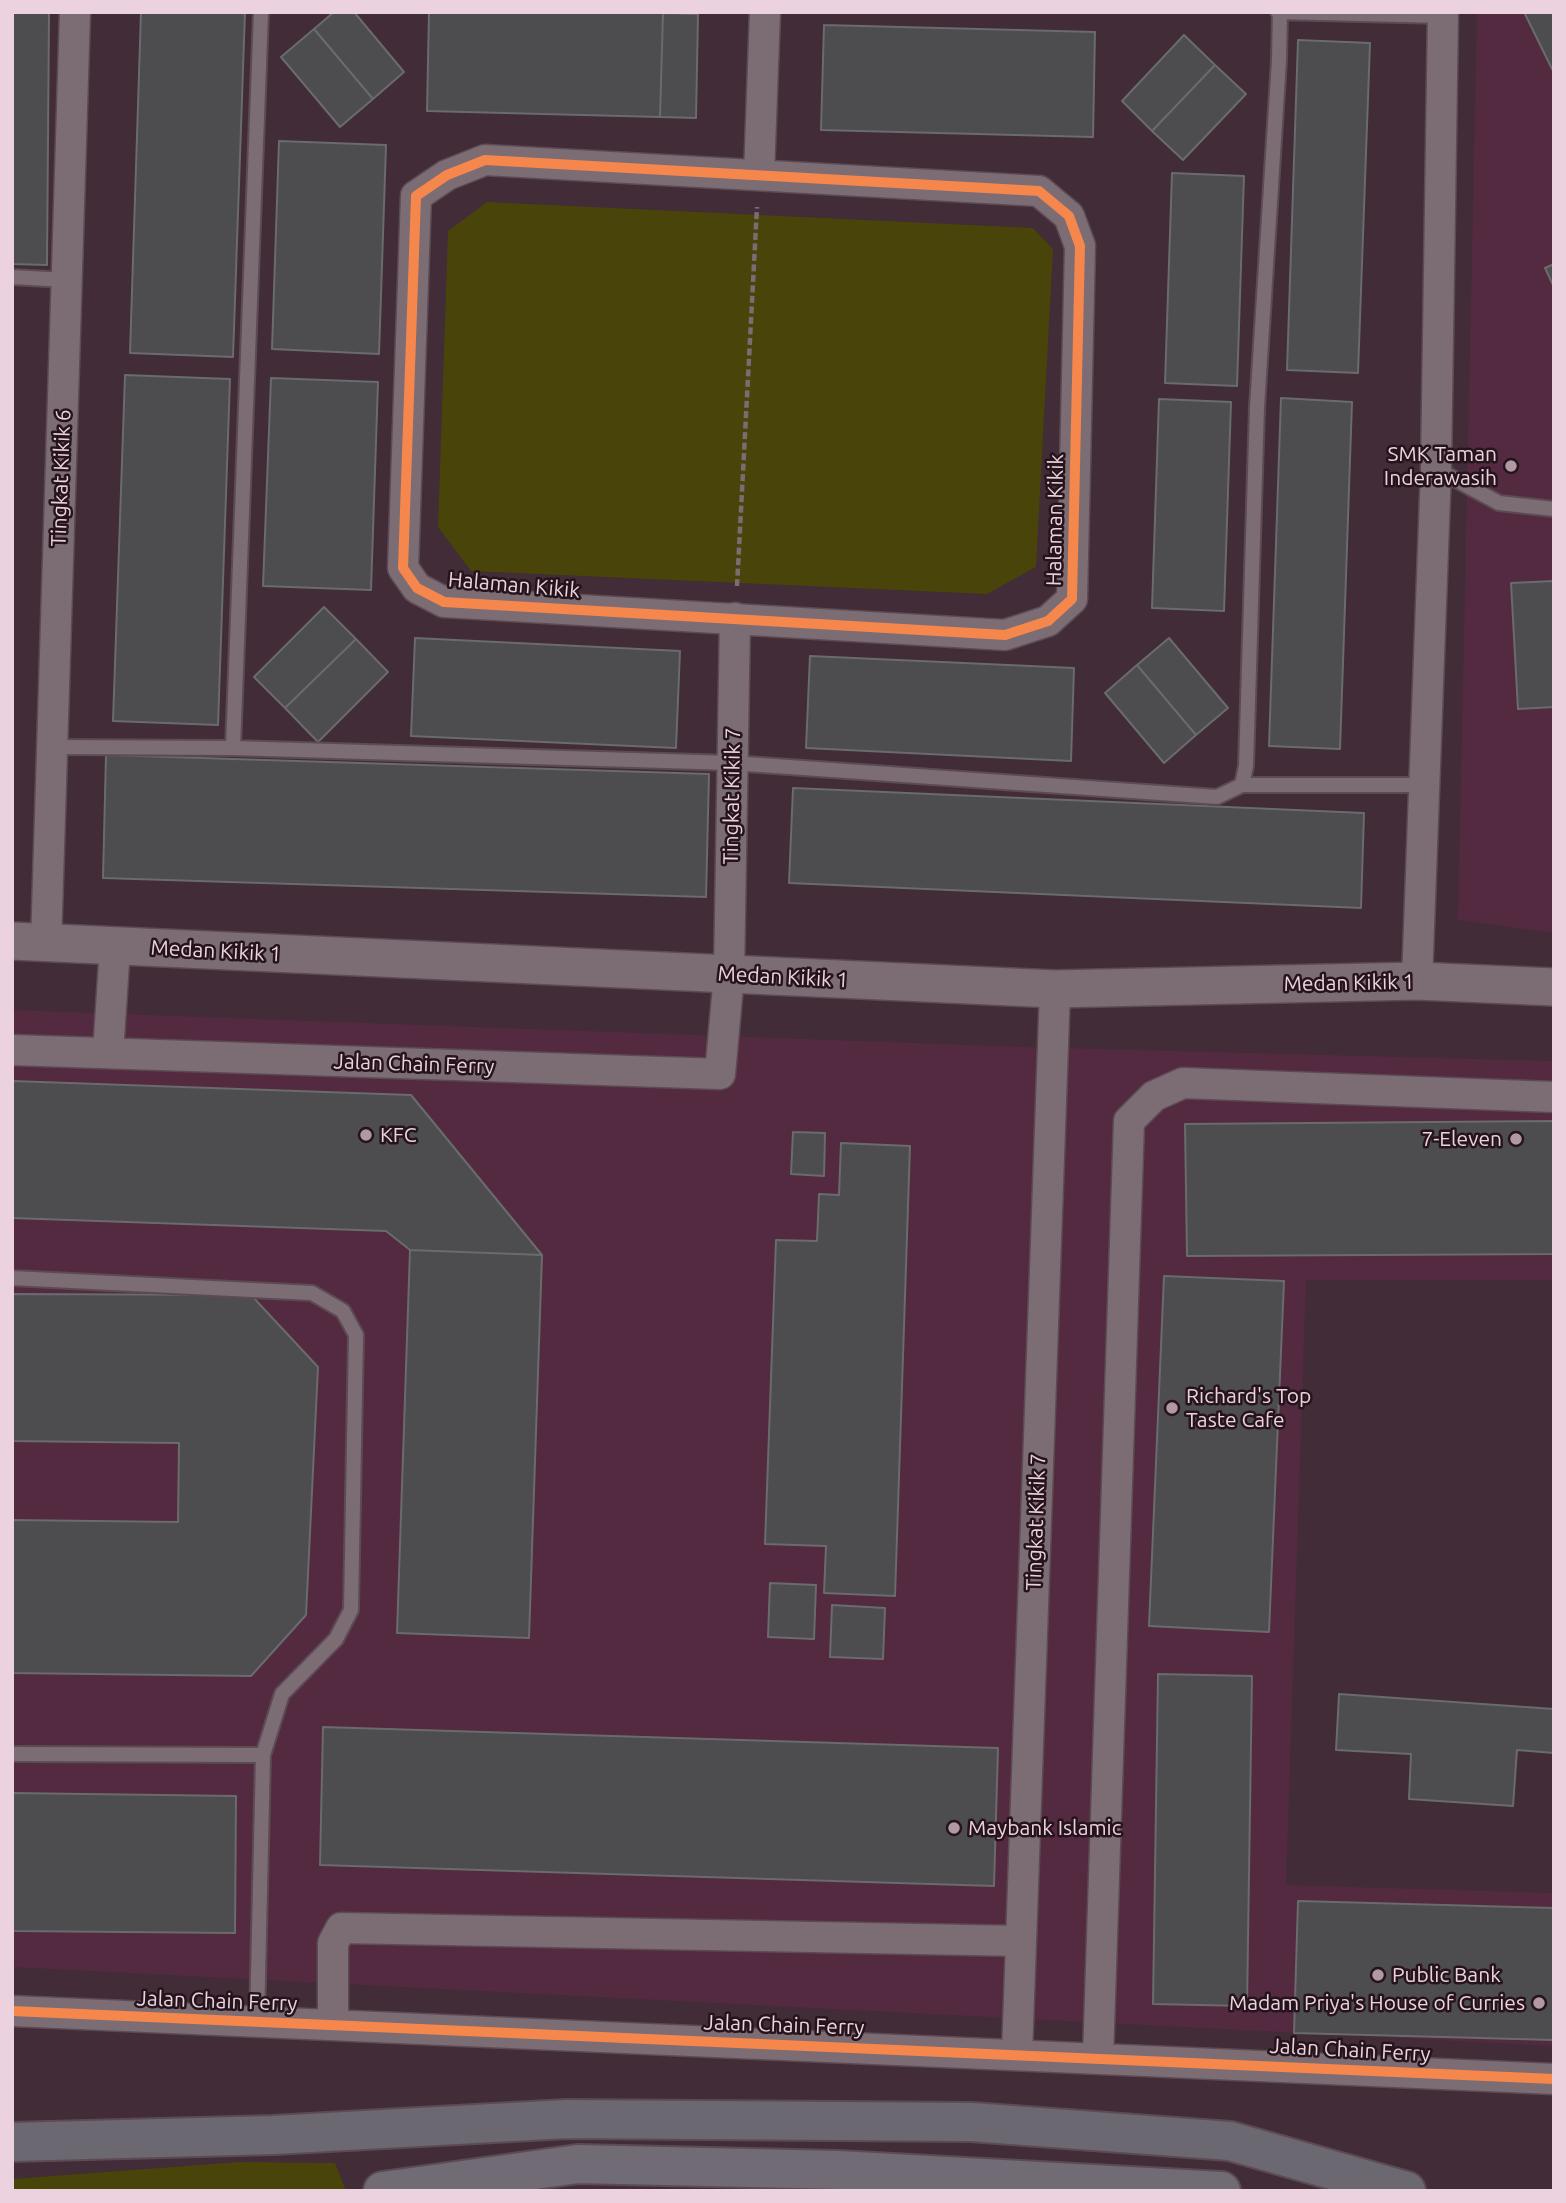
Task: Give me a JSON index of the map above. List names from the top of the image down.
{
  "streets": {
    "street": [
      "Tingkat Kikik 6",
      "Halaman Kikik",
      "Tingkat Kikik 7",
      "Medan Kikik 1",
      "Jalan Chain Ferry"
    ]
  },
  "crossings": [
    ["Tingkat Kikik 6", "Medan Kikik 1"],
    ["Halaman Kikik", "Tingkat Kikik 7"],
    ["Tingkat Kikik 7", "Medan Kikik 1"],
    ["Tingkat Kikik 7", "Jalan Chain Ferry"]
  ],
  "places": [
    "SMK Taman Inderawasih",
    "KFC",
    "7-Eleven",
    "Richard's Top Taste Cafe",
    "Maybank Islamic",
    "Public Bank",
    "Madam Priya's House of Curries"
  ]
}
